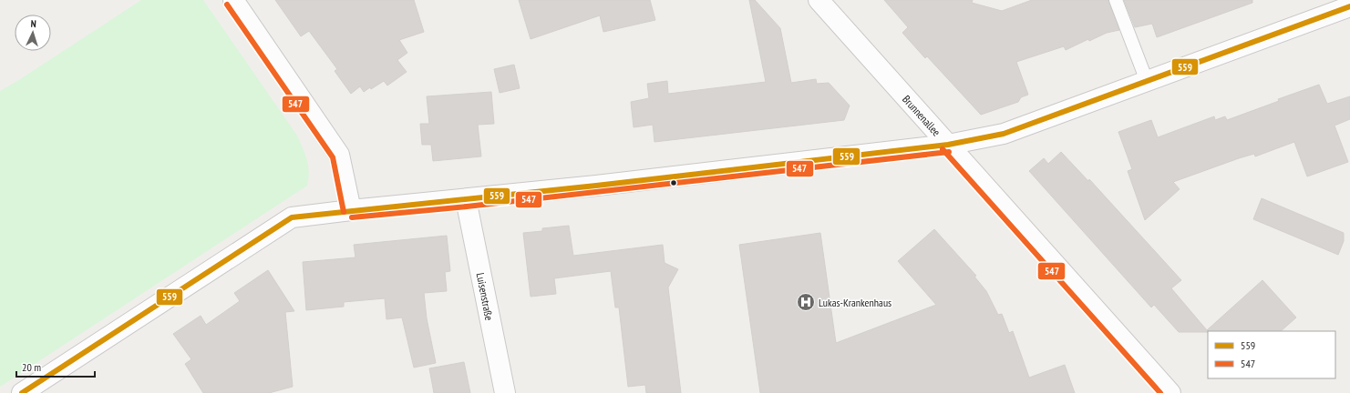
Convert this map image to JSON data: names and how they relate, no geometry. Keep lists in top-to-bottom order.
{
  "streets": {
    "street": ["Brunnenallee", "Luisenstraße"]
  },
  "places": {
    "hospital": ["Lukas-Krankenhaus"]
  },
  "lines": ["transit line 547", "transit line 559"],
  "legend": ["559", "547"],
  "scale_bar": "20 m",
  "north": "top"
}
